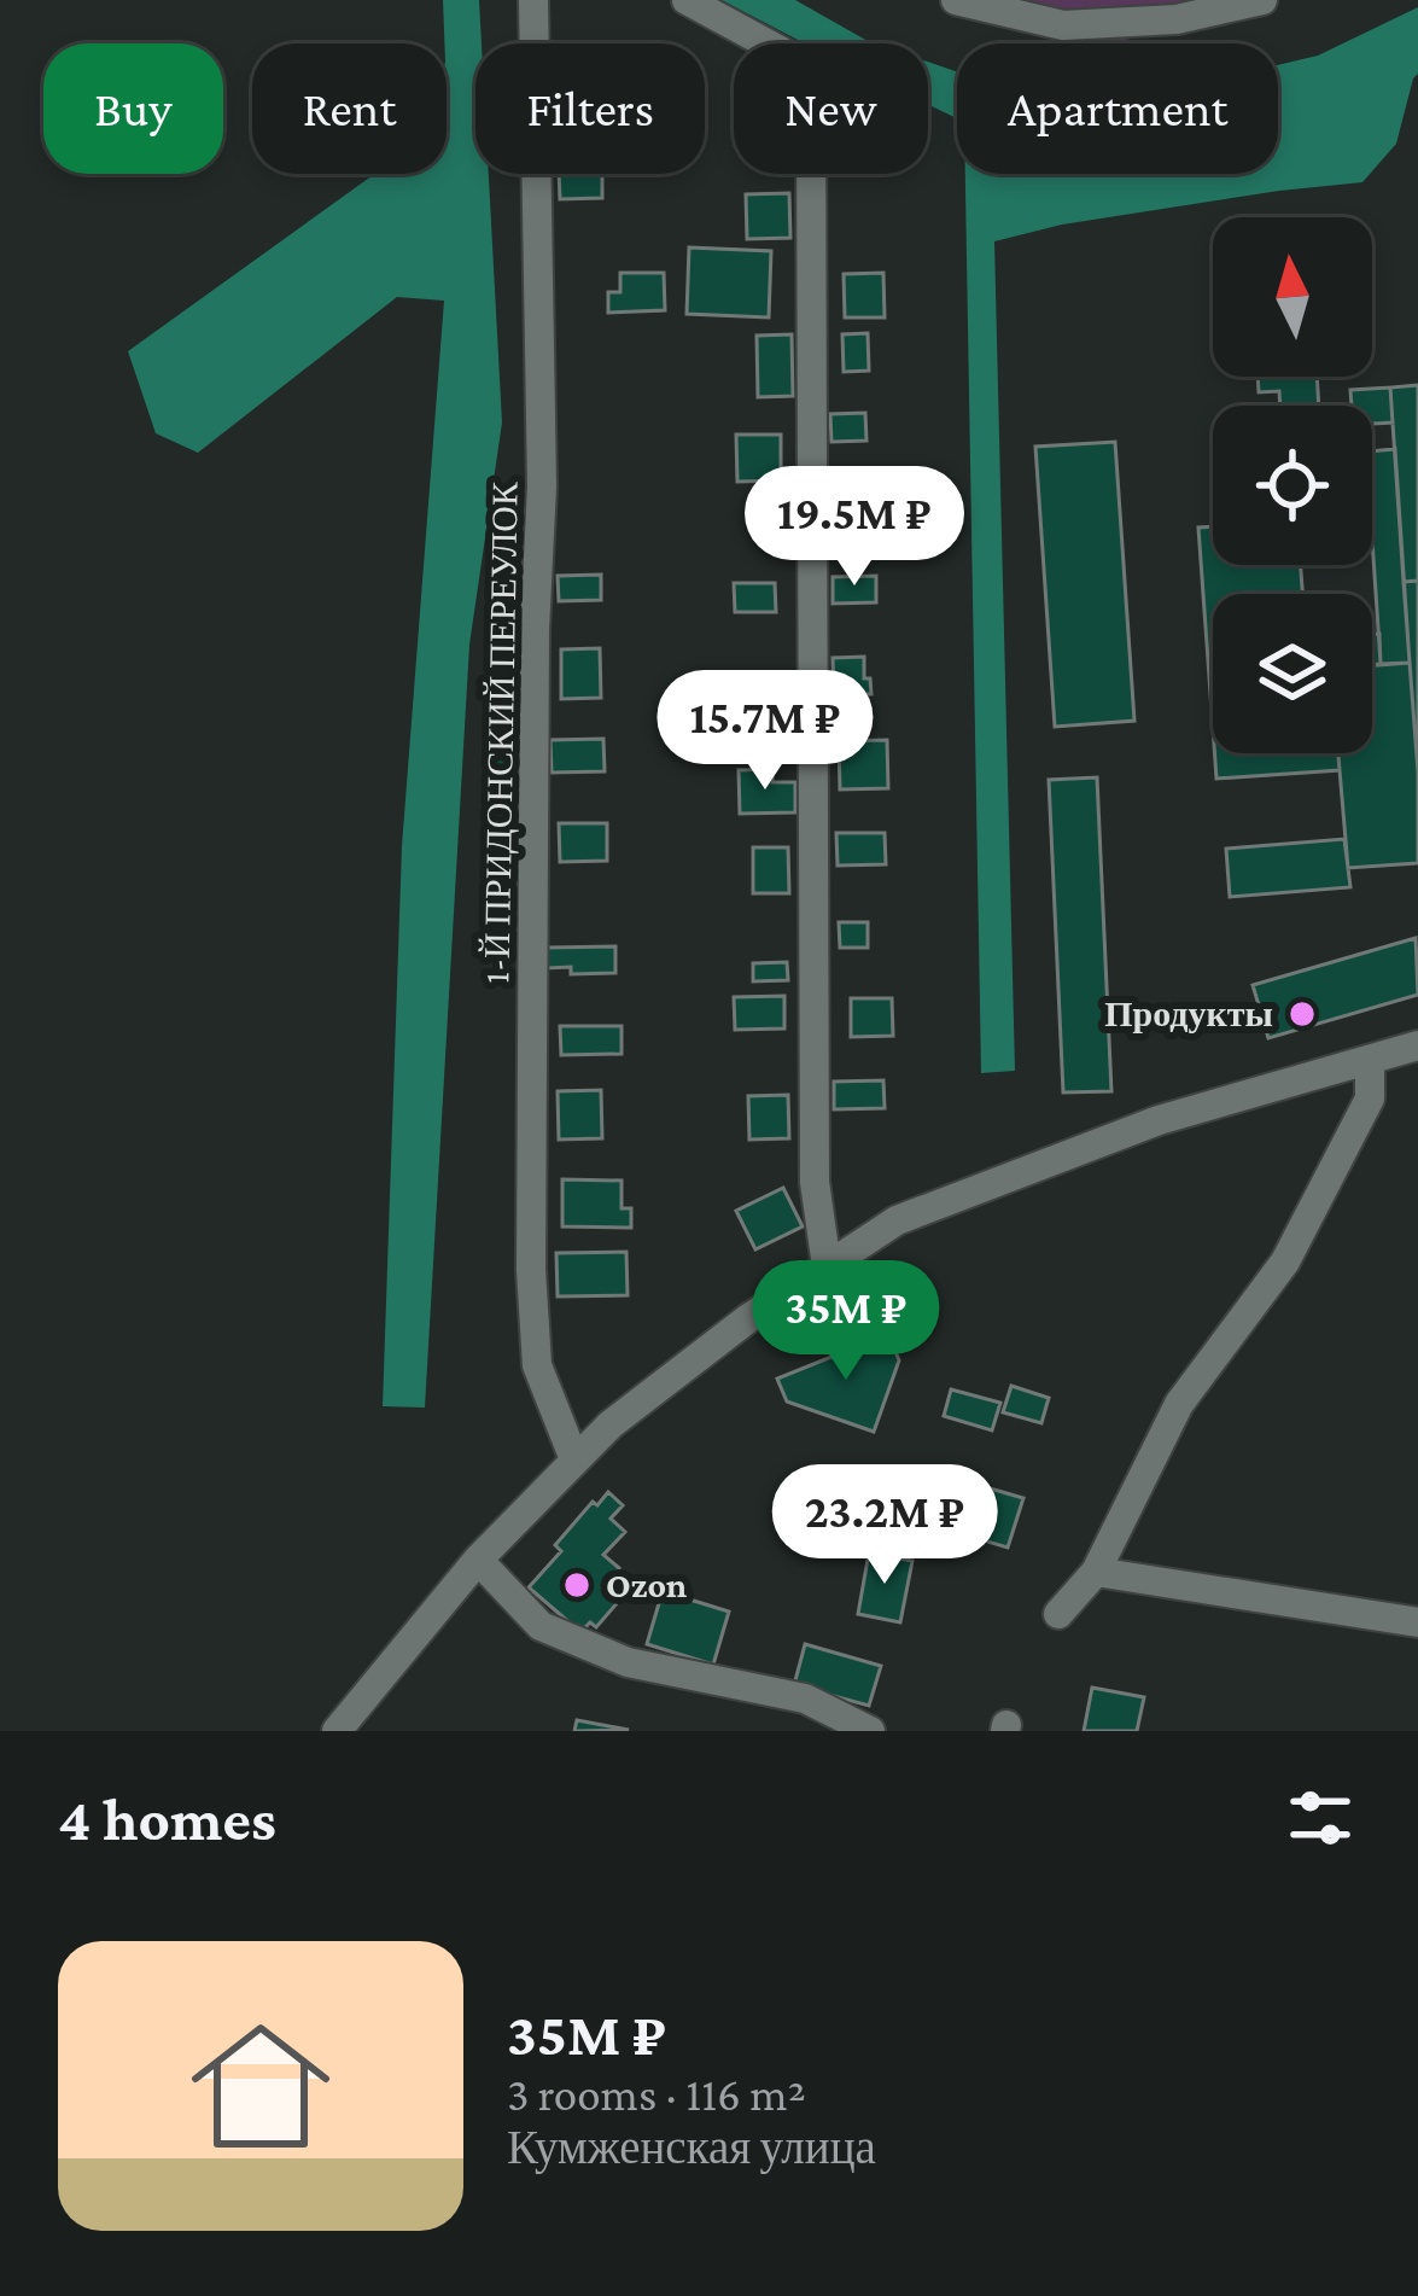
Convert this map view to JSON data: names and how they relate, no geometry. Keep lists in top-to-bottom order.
{
  "streets": {
    "street": ["1-Й ПРИДОНСКИЙ ПЕРЕУЛОК"]
  },
  "places": ["Продукты", "Ozon"],
  "north": "top",
  "page": {
    "chip": [
      "Buy",
      "Rent",
      "Filters",
      "New",
      "Apartment"
    ],
    "price": [
      "19.5M ₽",
      "15.7M ₽",
      "35M ₽",
      "23.2M ₽"
    ],
    "heading": "4 homes",
    "list": [
      {
        "name": "35M ₽",
        "note": "3 rooms · 116 m² · Кумженская улица"
      }
    ]
  }
}
